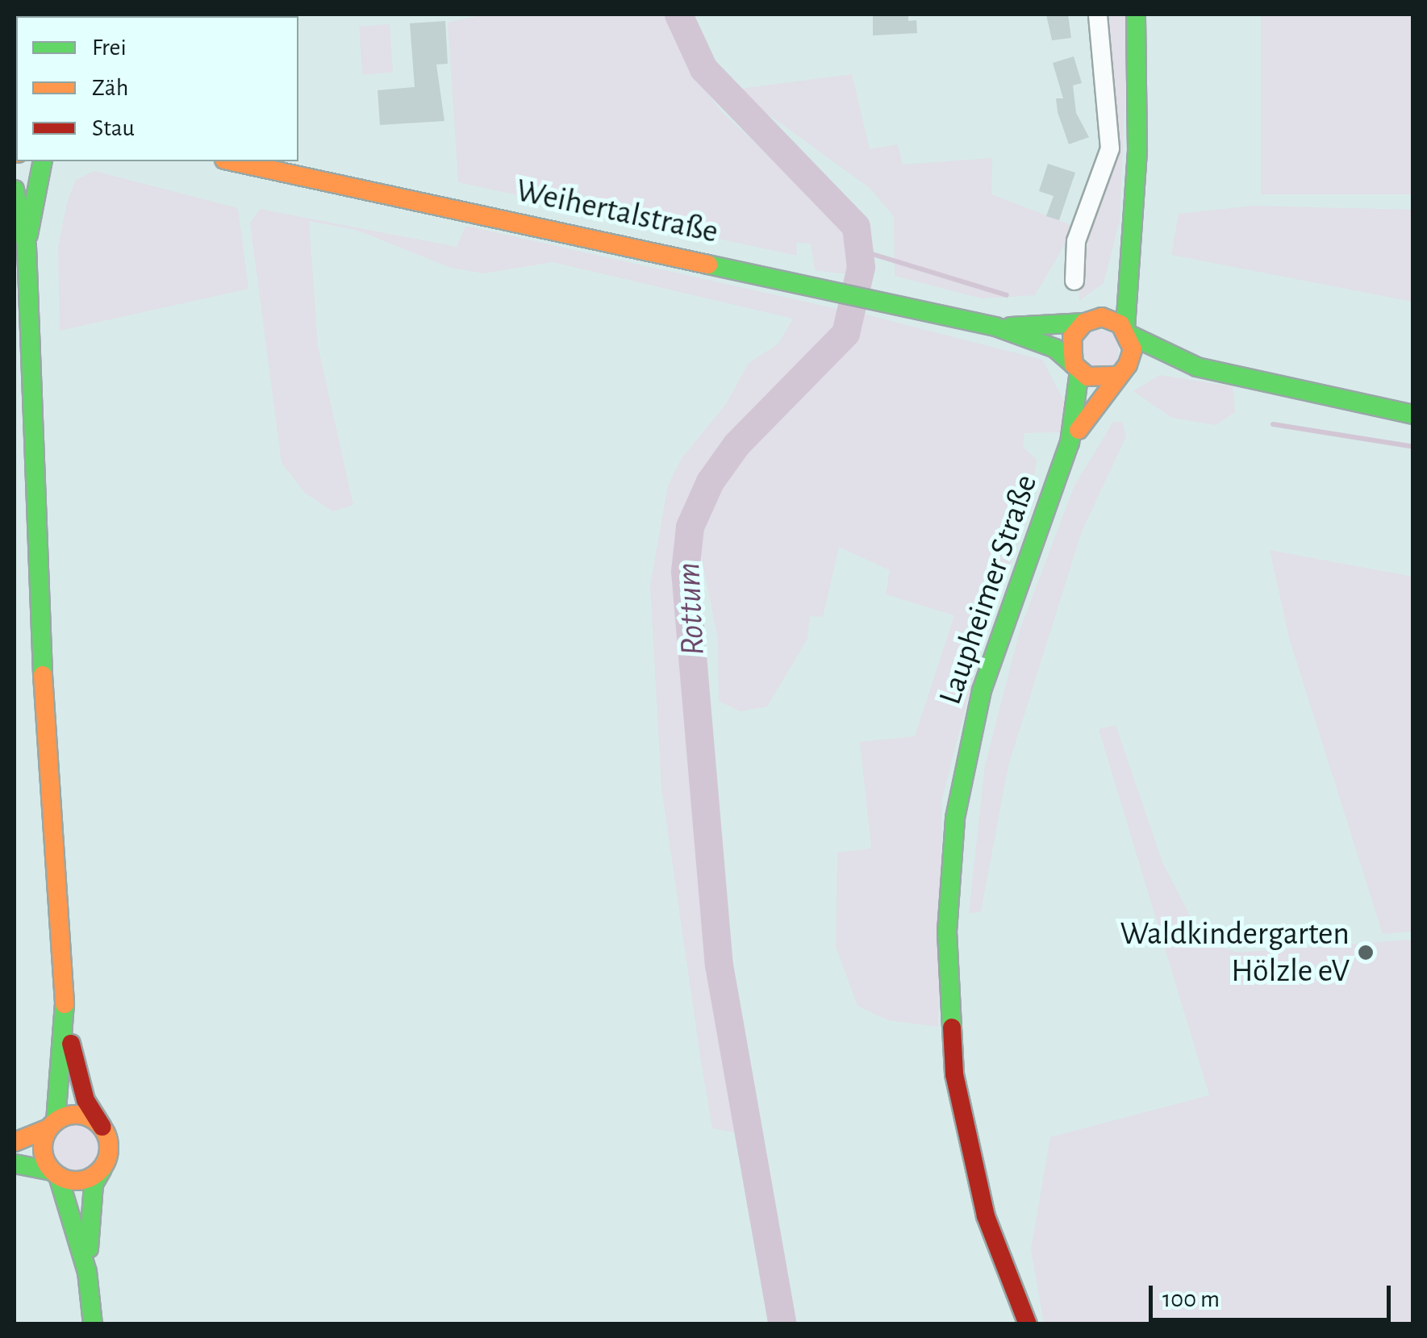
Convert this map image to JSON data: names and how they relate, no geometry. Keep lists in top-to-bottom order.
{
  "streets": {
    "main road": ["Weihertalstraße", "Laupheimer Straße"]
  },
  "crossings": [
    ["Weihertalstraße", "Laupheimer Straße"]
  ],
  "water": ["Rottum"],
  "places": ["Waldkindergarten Hölzle eV"],
  "legend": ["Frei", "Zäh", "Stau"],
  "scale_bar": "100 m"
}
